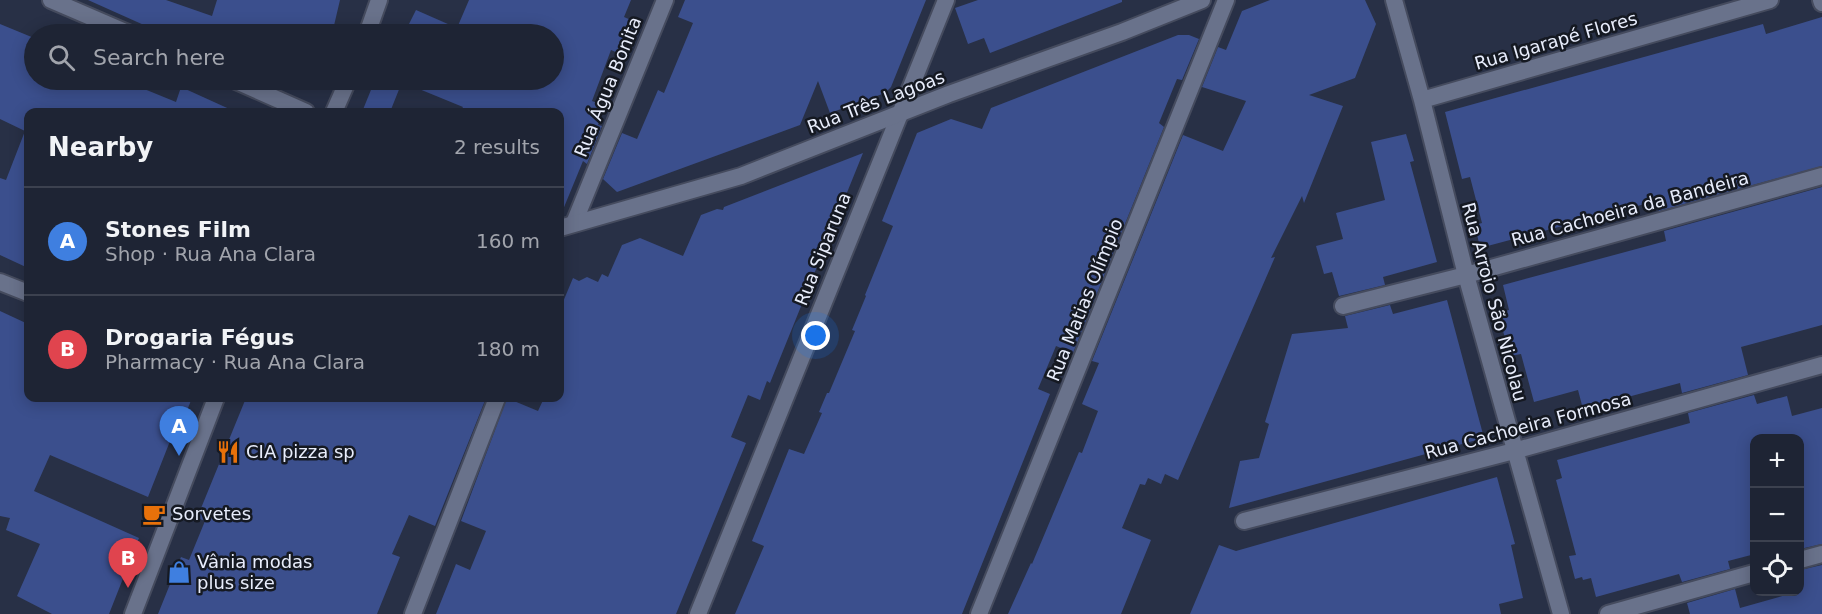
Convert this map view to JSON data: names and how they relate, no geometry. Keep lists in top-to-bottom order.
{
  "streets": {
    "street": [
      "Rua Igarapé Flores",
      "Rua Água Bonita",
      "Rua Três Lagoas",
      "Rua Cachoeira da Bandeira",
      "Rua Siparuna",
      "Rua Matias Olímpio",
      "Rua Arroio São Nicolau",
      "Rua Cachoeira Formosa"
    ]
  },
  "crossings": [
    ["Rua Igarapé Flores", "Rua Arroio São Nicolau"],
    ["Rua Água Bonita", "Rua Três Lagoas"],
    ["Rua Três Lagoas", "Rua Siparuna"],
    ["Rua Cachoeira da Bandeira", "Rua Arroio São Nicolau"],
    ["Rua Arroio São Nicolau", "Rua Cachoeira Formosa"]
  ],
  "places": {
    "restaurant": ["CIA pizza sp"],
    "cafe": ["Sorvetes"],
    "shop": ["Vânia modas plus size"]
  },
  "page": {
    "search": "Search here",
    "heading": ["Nearby", "2 results"],
    "list": [
      {
        "mark": "A",
        "name": "Stones Film",
        "note": "Shop · Rua Ana Clara",
        "value": "160 m"
      },
      {
        "mark": "B",
        "name": "Drogaria Fégus",
        "note": "Pharmacy · Rua Ana Clara",
        "value": "180 m"
      }
    ],
    "pins": ["A", "B"],
    "map_buttons": ["+", "−"]
  }
}
